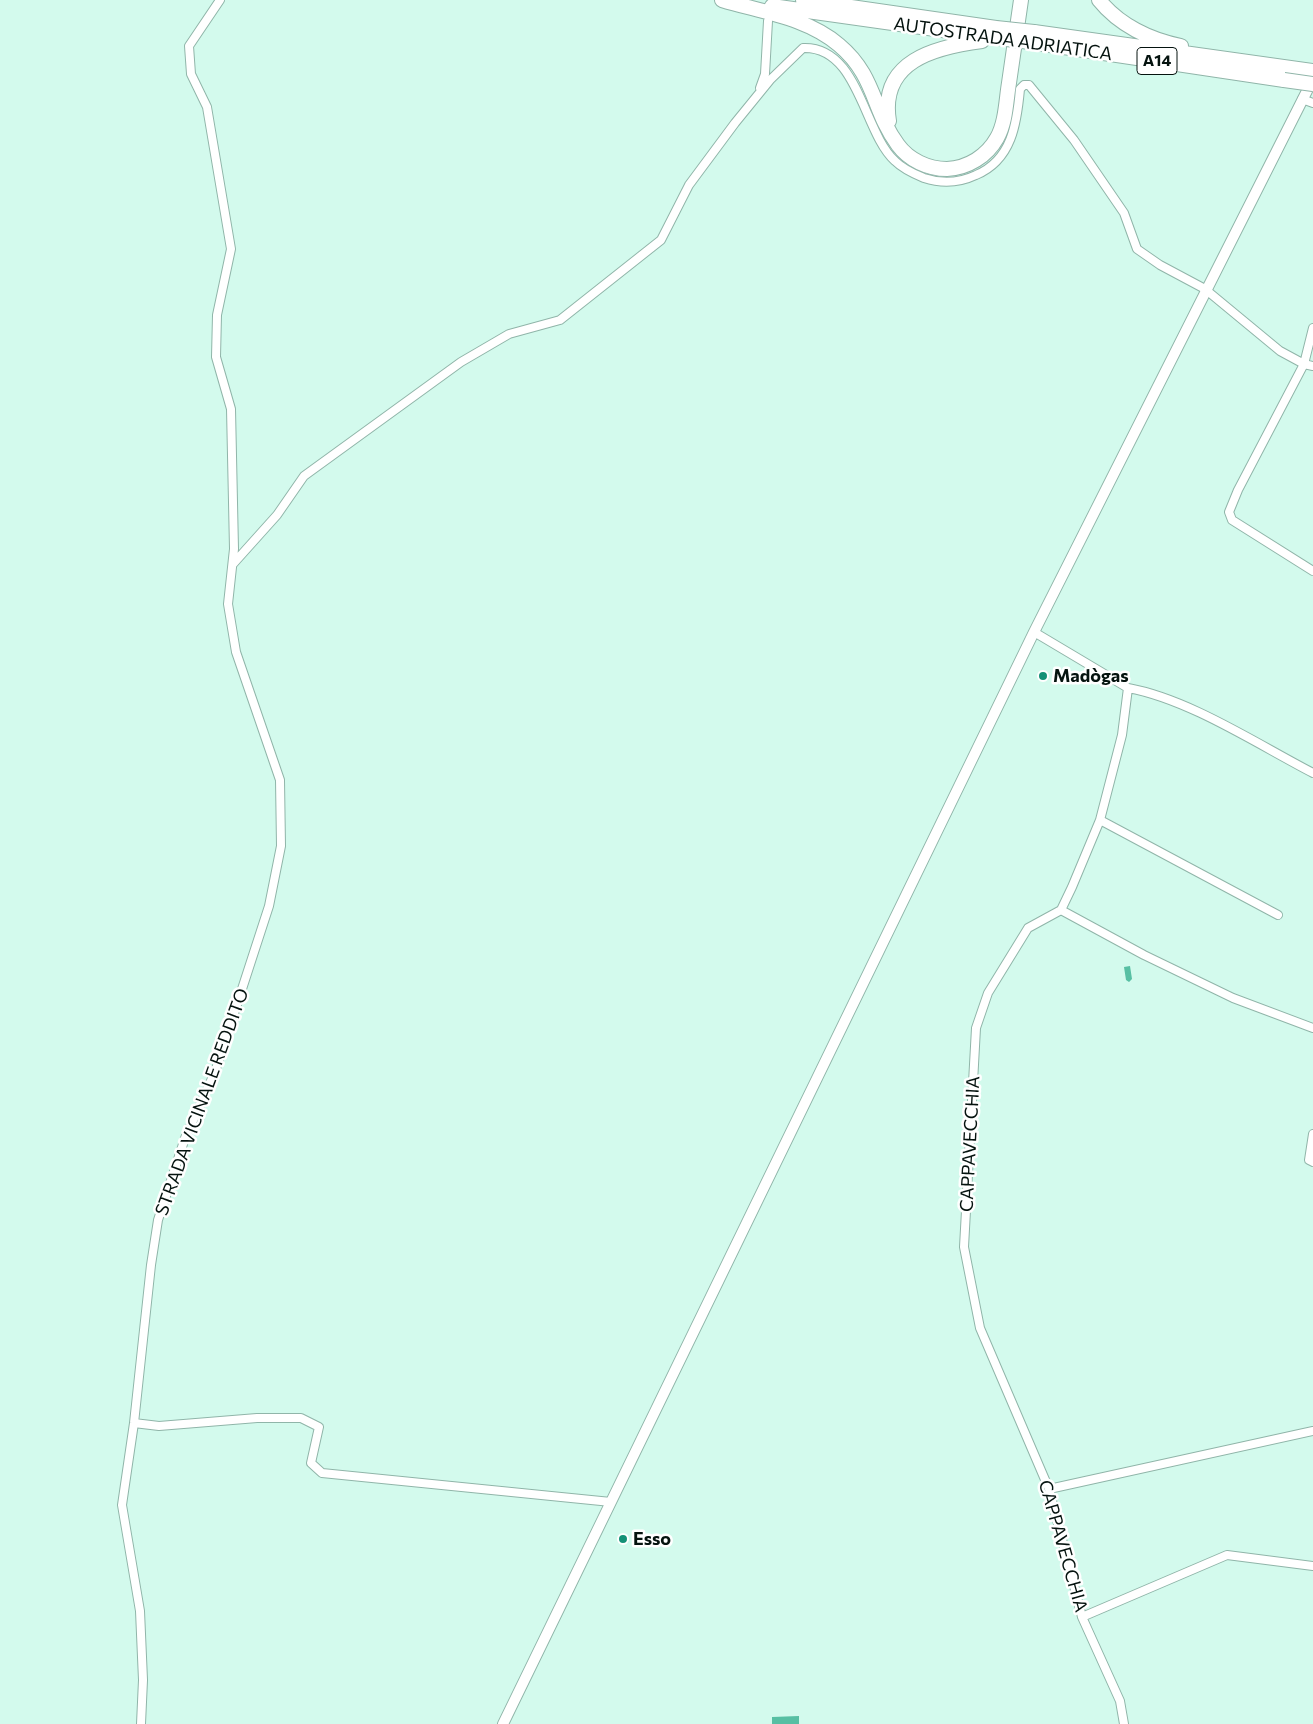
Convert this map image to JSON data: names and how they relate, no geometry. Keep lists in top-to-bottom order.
{
  "streets": {
    "highway": ["AUTOSTRADA ADRIATICA", "A14"],
    "street": ["STRADA VICINALE REDDITO", "CAPPAVECCHIA"]
  },
  "crossings": [
    ["AUTOSTRADA ADRIATICA", "A14"]
  ],
  "places": ["Madògas", "Esso"]
}
